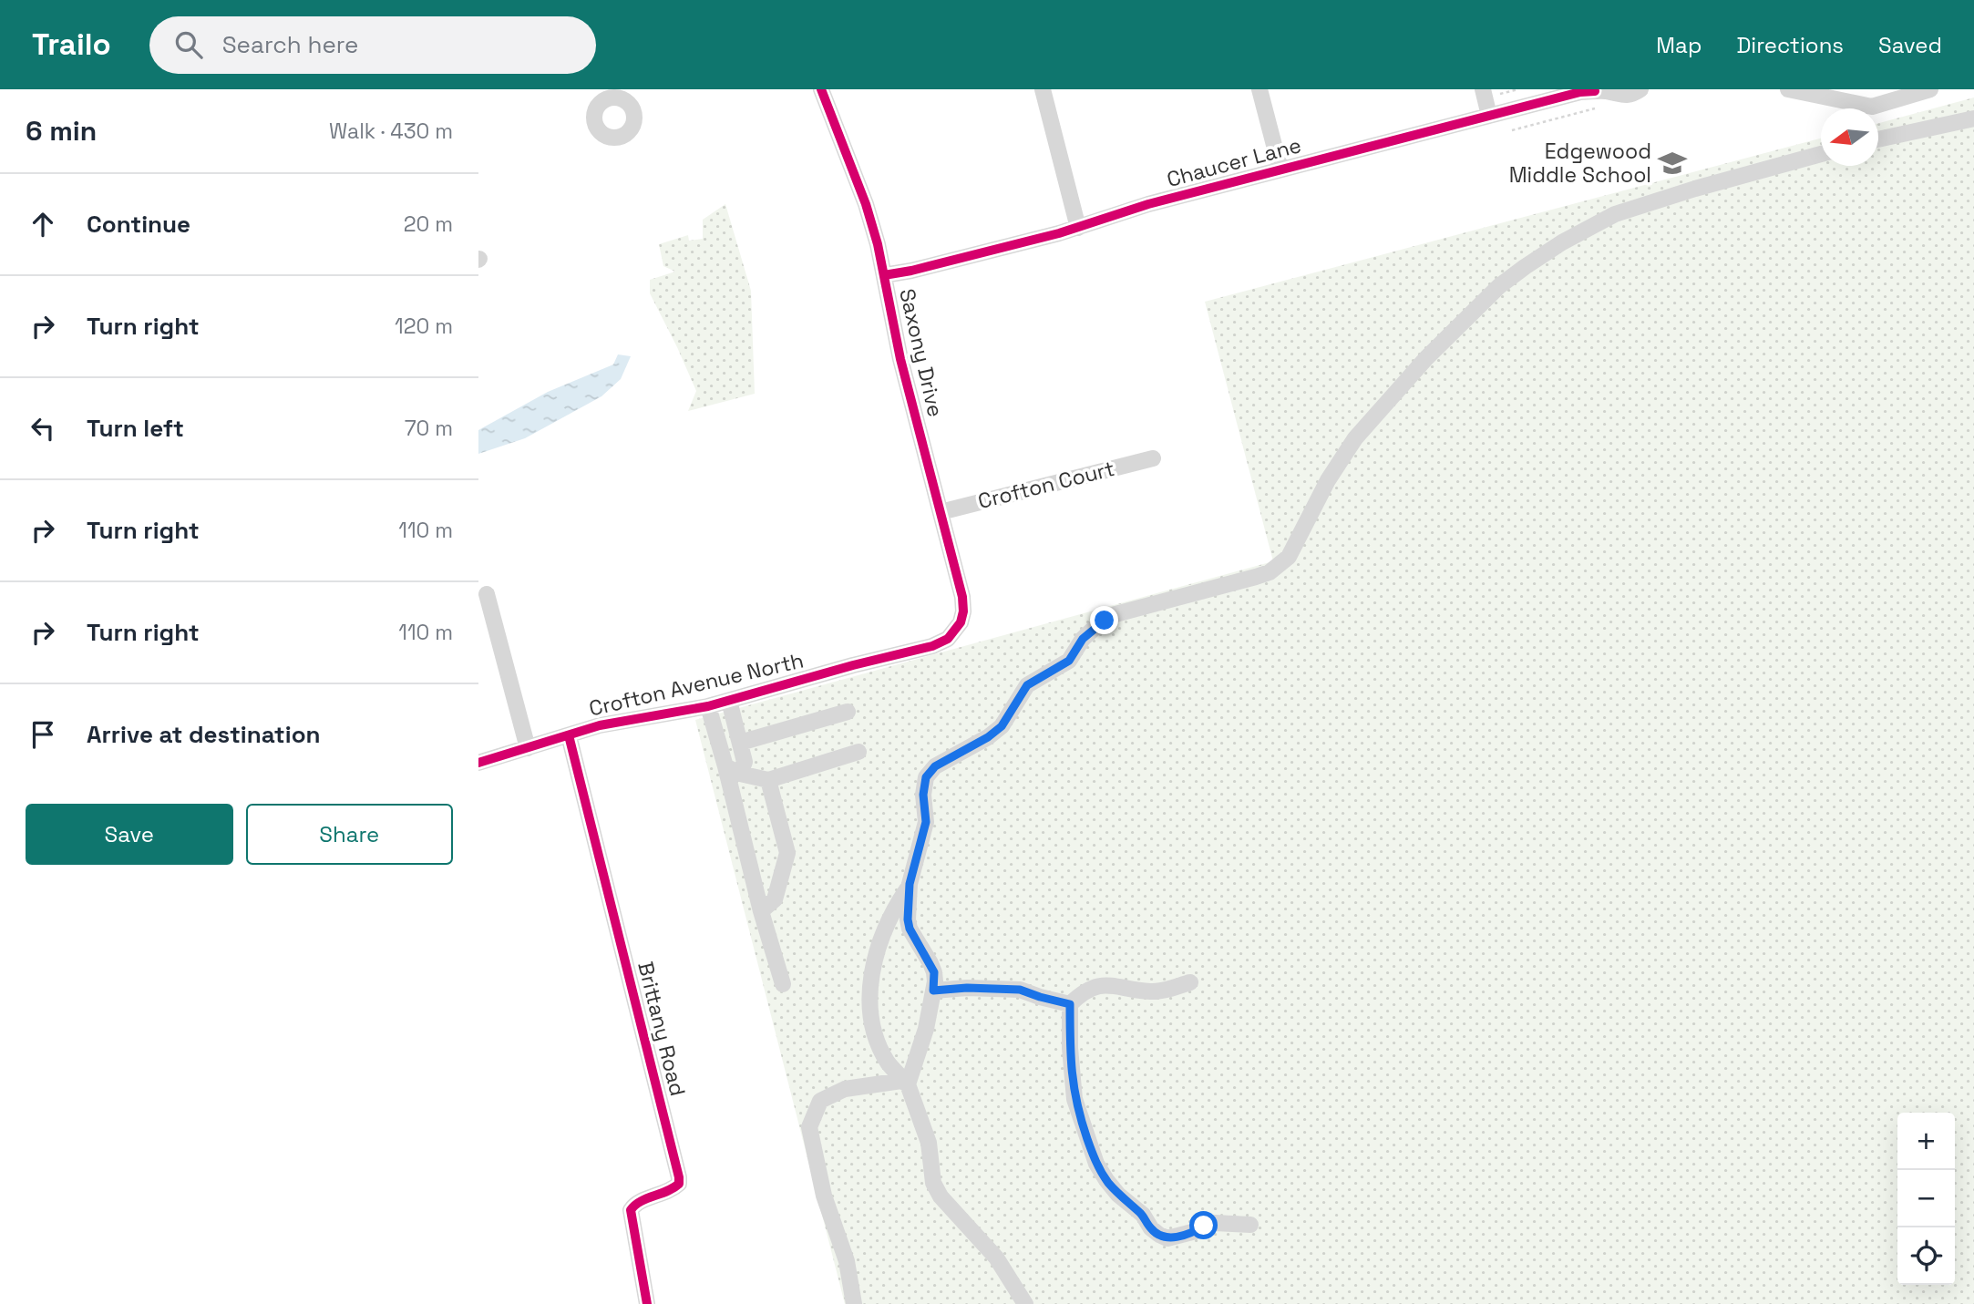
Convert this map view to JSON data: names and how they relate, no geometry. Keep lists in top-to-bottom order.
{
  "streets": {
    "street": [
      "Chaucer Lane",
      "Saxony Drive",
      "Crofton Court",
      "Crofton Avenue North",
      "Brittany Road"
    ]
  },
  "crossings": [
    ["Chaucer Lane", "Saxony Drive"],
    ["Saxony Drive", "Crofton Court"],
    ["Saxony Drive", "Crofton Avenue North"],
    ["Crofton Avenue North", "Brittany Road"]
  ],
  "places": {
    "school or university": ["Edgewood Middle School"]
  },
  "north": "left",
  "page": {
    "header": "Trailo",
    "search": "Search here",
    "nav": ["Map", "Directions", "Saved"],
    "heading": ["6 min", "Walk · 430 m"],
    "list": [
      ["Continue", "20 m"],
      ["Turn right", "120 m"],
      ["Turn left", "70 m"],
      ["Turn right", "110 m"],
      ["Turn right", "110 m"],
      "Arrive at destination"
    ],
    "buttons": ["Save", "Share"],
    "map_buttons": ["+", "−"]
  }
}
